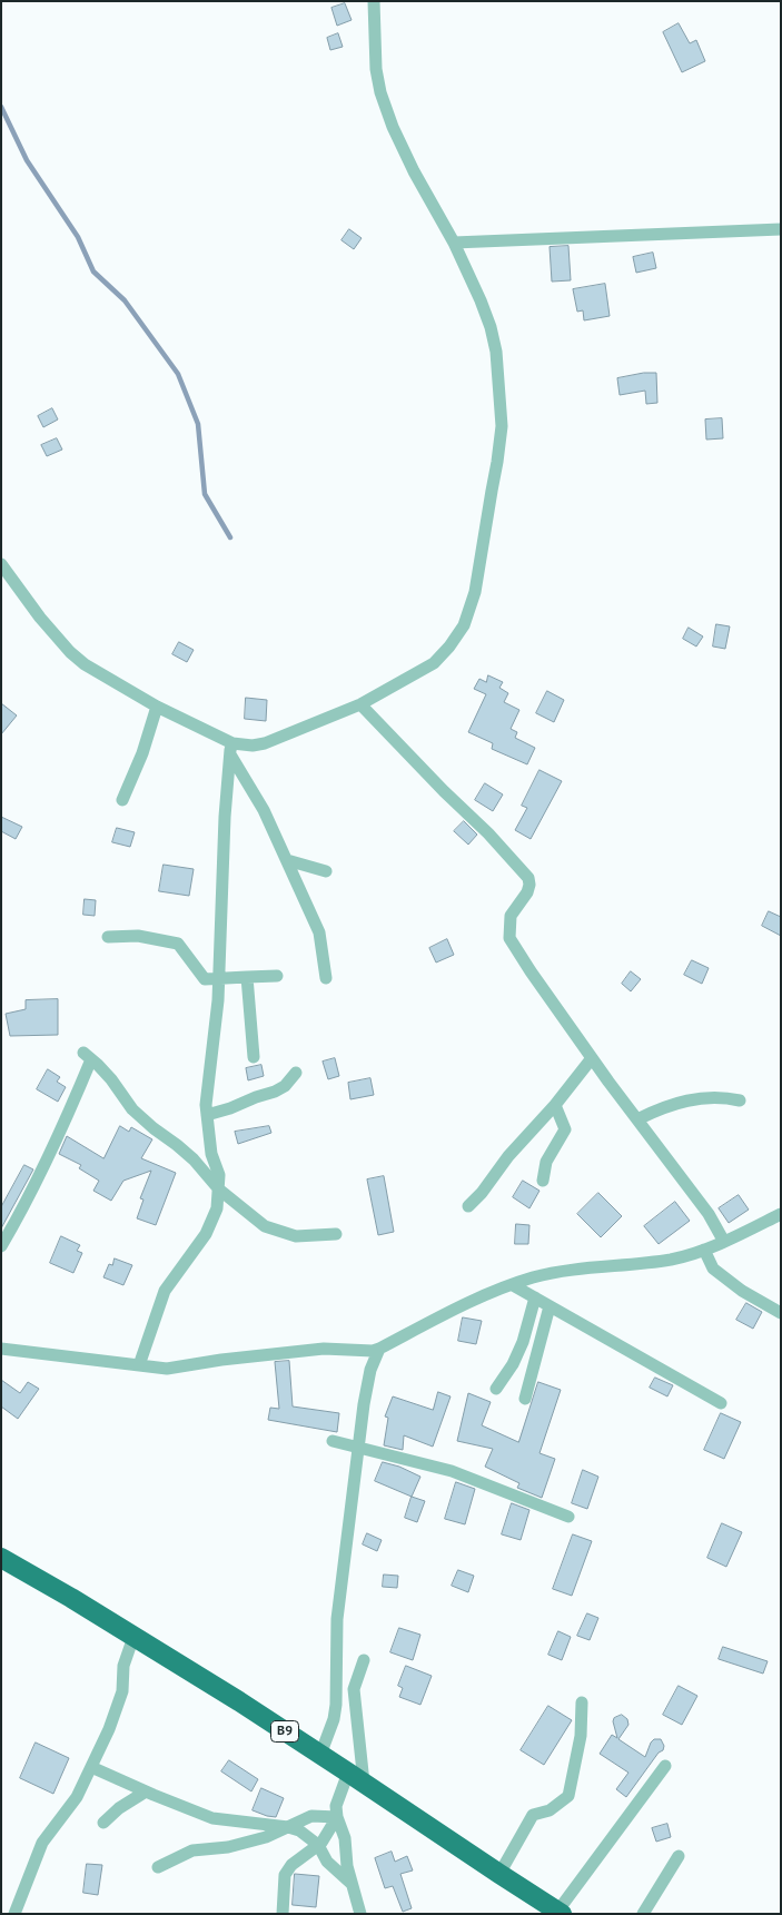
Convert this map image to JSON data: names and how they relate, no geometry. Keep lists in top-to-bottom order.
{
  "streets": {
    "highway": ["B9"]
  }
}
